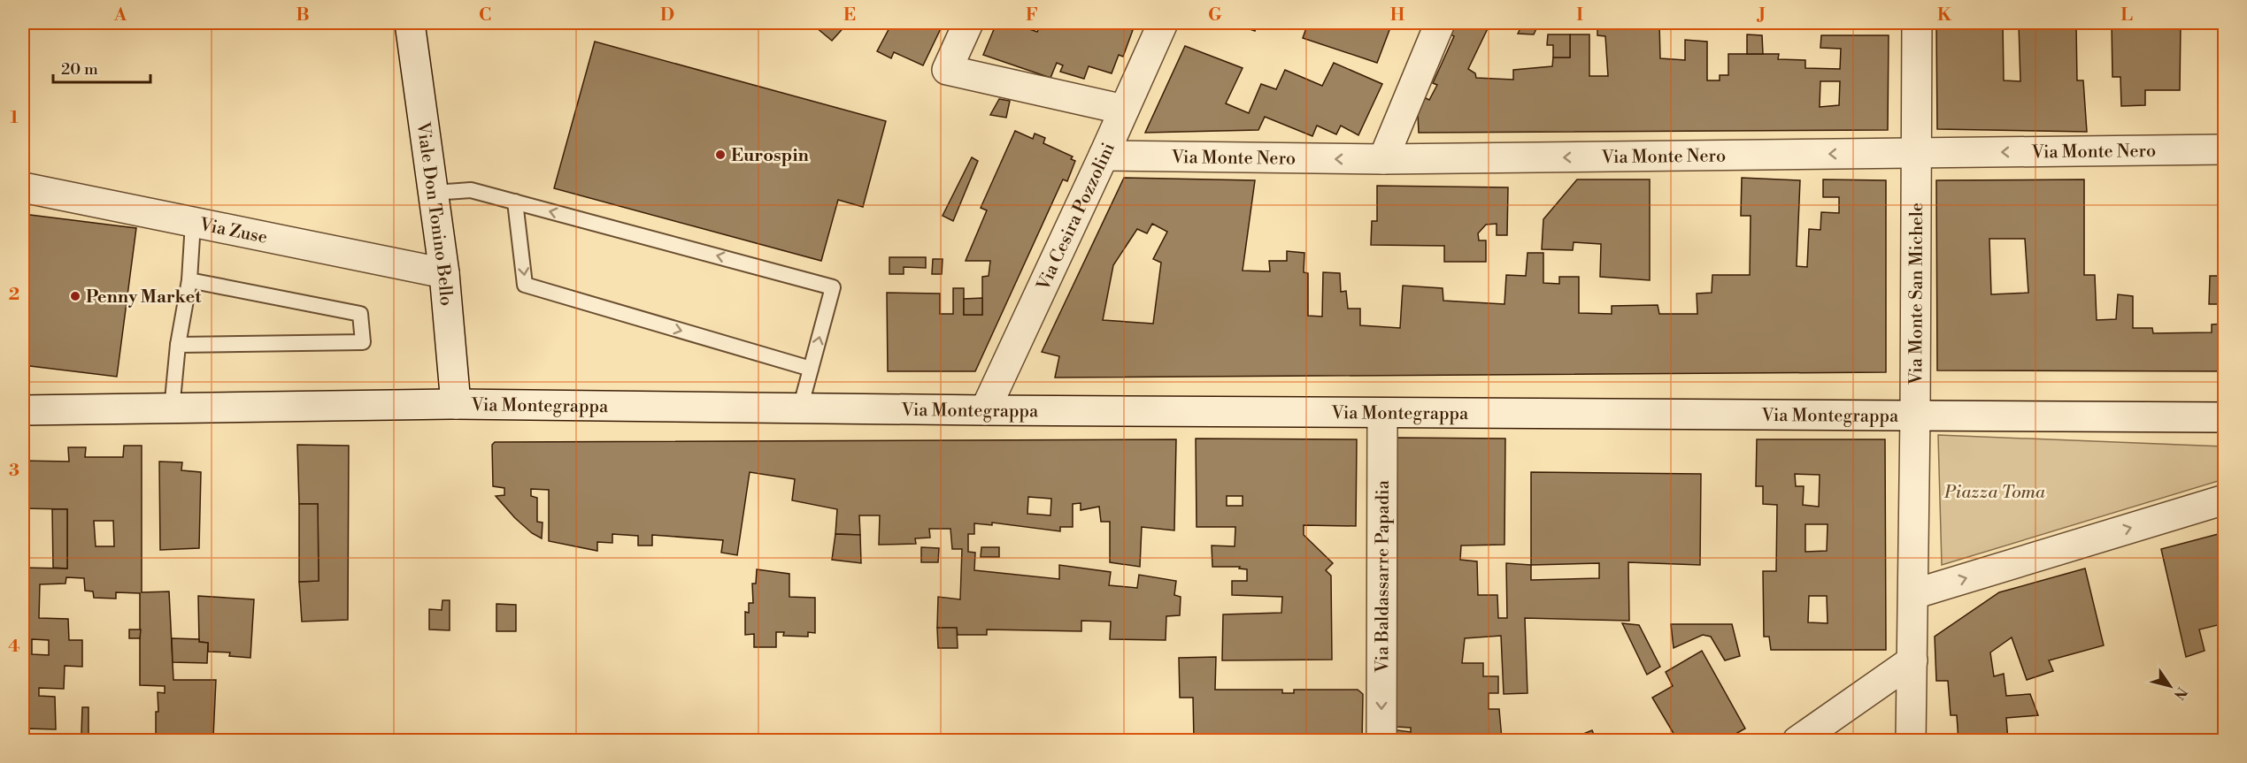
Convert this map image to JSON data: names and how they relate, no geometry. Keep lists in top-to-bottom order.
{
  "streets": {
    "street": [
      "Via Monte Nero",
      "Viale Don Tonino Bello",
      "Via Cesira Pozzolini",
      "Via Zuse",
      "Via Monte San Michele",
      "Via Montegrappa",
      "Via Baldassarre Papadia"
    ]
  },
  "crossings": [
    ["Via Monte Nero", "Via Cesira Pozzolini"],
    ["Via Monte Nero", "Via Monte San Michele"],
    ["Viale Don Tonino Bello", "Via Zuse"],
    ["Viale Don Tonino Bello", "Via Montegrappa"],
    ["Via Cesira Pozzolini", "Via Montegrappa"],
    ["Via Monte San Michele", "Via Montegrappa"],
    ["Via Montegrappa", "Via Baldassarre Papadia"]
  ],
  "one_way": ["Via Monte Nero", "Via Baldassarre Papadia"],
  "parks": ["Piazza Toma"],
  "places": ["Eurospin", "Penny Market"],
  "scale_bar": "20 m",
  "north": "bottom right",
  "grid": {
    "columns": [
      "A",
      "B",
      "C",
      "D",
      "E",
      "F",
      "G",
      "H",
      "I",
      "J",
      "K",
      "L"
    ],
    "rows": [
      "1",
      "2",
      "3",
      "4"
    ]
  }
}
